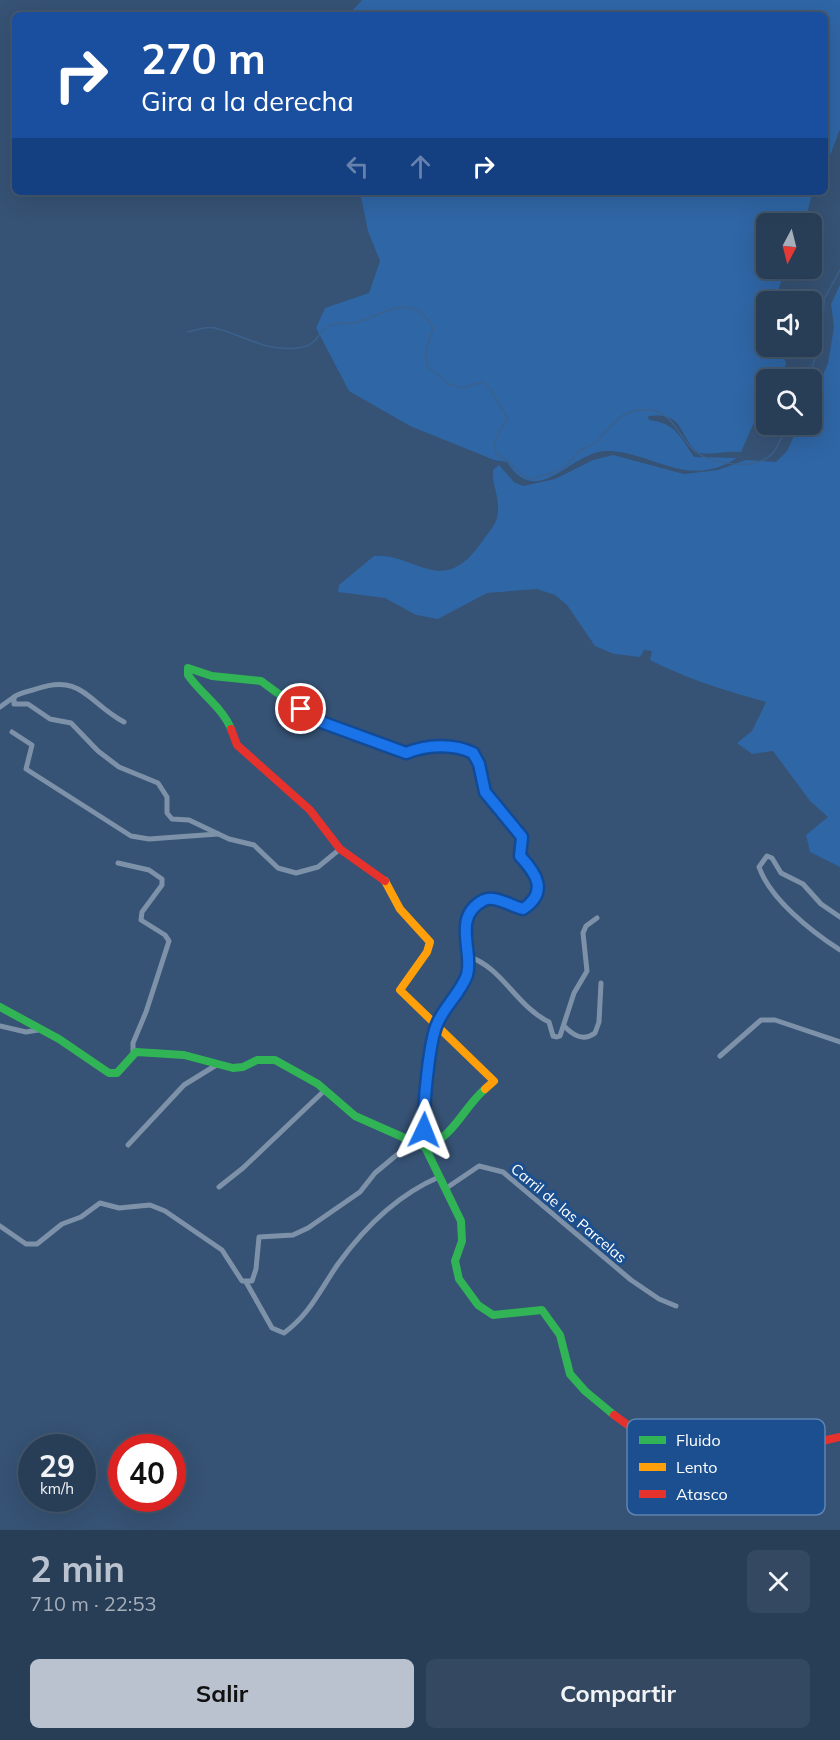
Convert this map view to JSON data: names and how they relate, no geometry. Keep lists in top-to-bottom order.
{
  "streets": {
    "street": ["Carril de las Parcelas"]
  },
  "legend": ["Fluido", "Lento", "Atasco"],
  "north": "bottom",
  "page": {
    "turn": ["270 m", "Gira a la derecha"],
    "speed": "29 km/h",
    "limit": "40",
    "heading": ["2 min", "710 m · 22:53"],
    "buttons": ["Salir", "Compartir"]
  }
}
